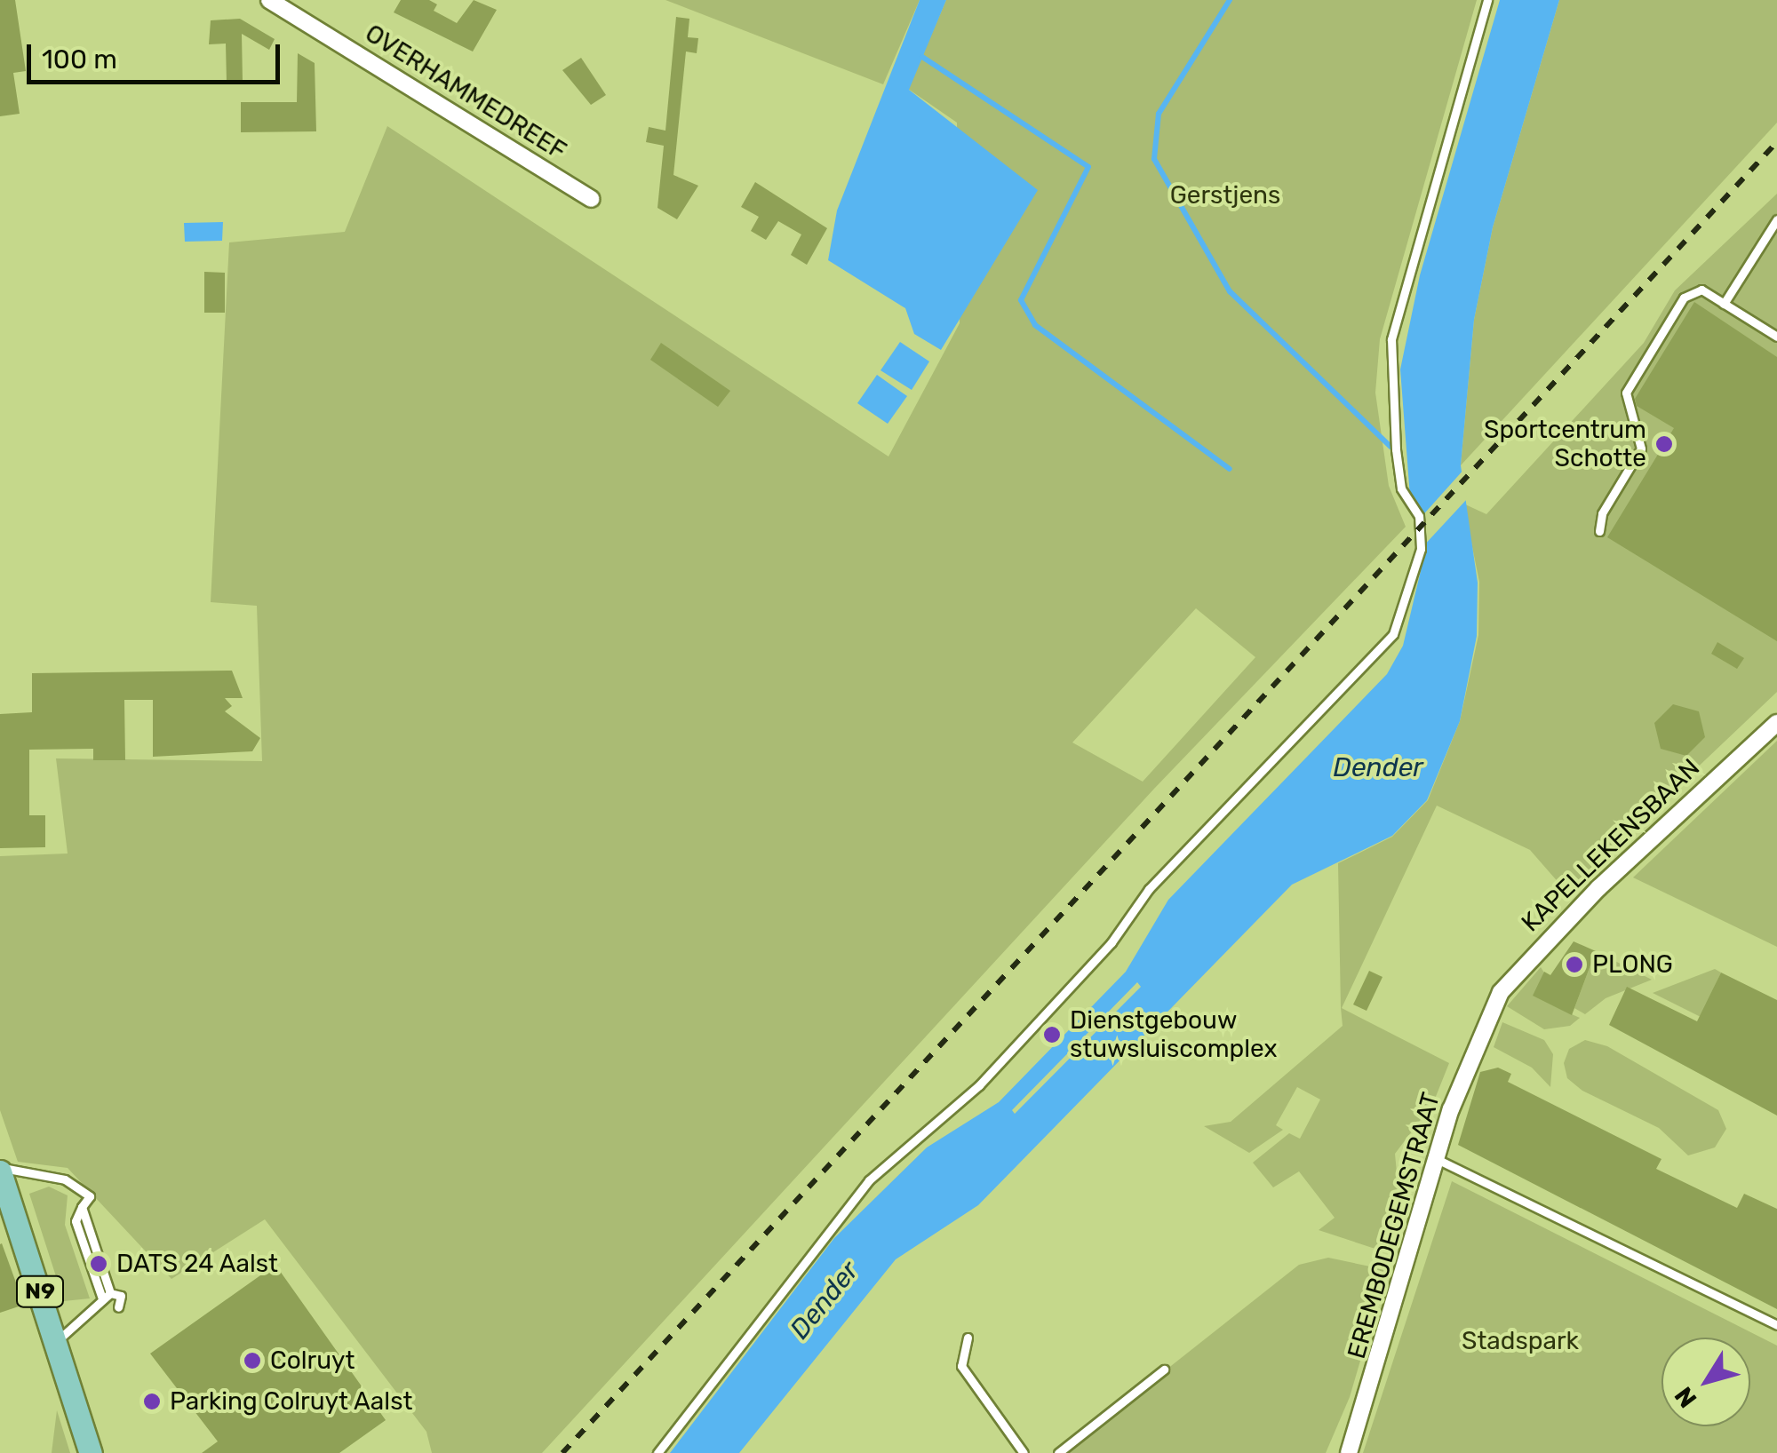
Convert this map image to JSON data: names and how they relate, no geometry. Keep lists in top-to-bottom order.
{
  "streets": {
    "main road": ["N9"],
    "street": ["OVERHAMMEDREEF", "KAPELLEKENSBAAN", "EREMBODEGEMSTRAAT"]
  },
  "crossings": [
    ["KAPELLEKENSBAAN", "EREMBODEGEMSTRAAT"]
  ],
  "water": ["Dender"],
  "parks": ["Gerstjens", "Stadspark"],
  "places": [
    "Sportcentrum Schotte",
    "PLONG",
    "Dienstgebouw stuwsluiscomplex",
    "DATS 24 Aalst",
    "Colruyt",
    "Parking Colruyt Aalst"
  ],
  "scale_bar": "100 m",
  "north": "bottom left"
}
